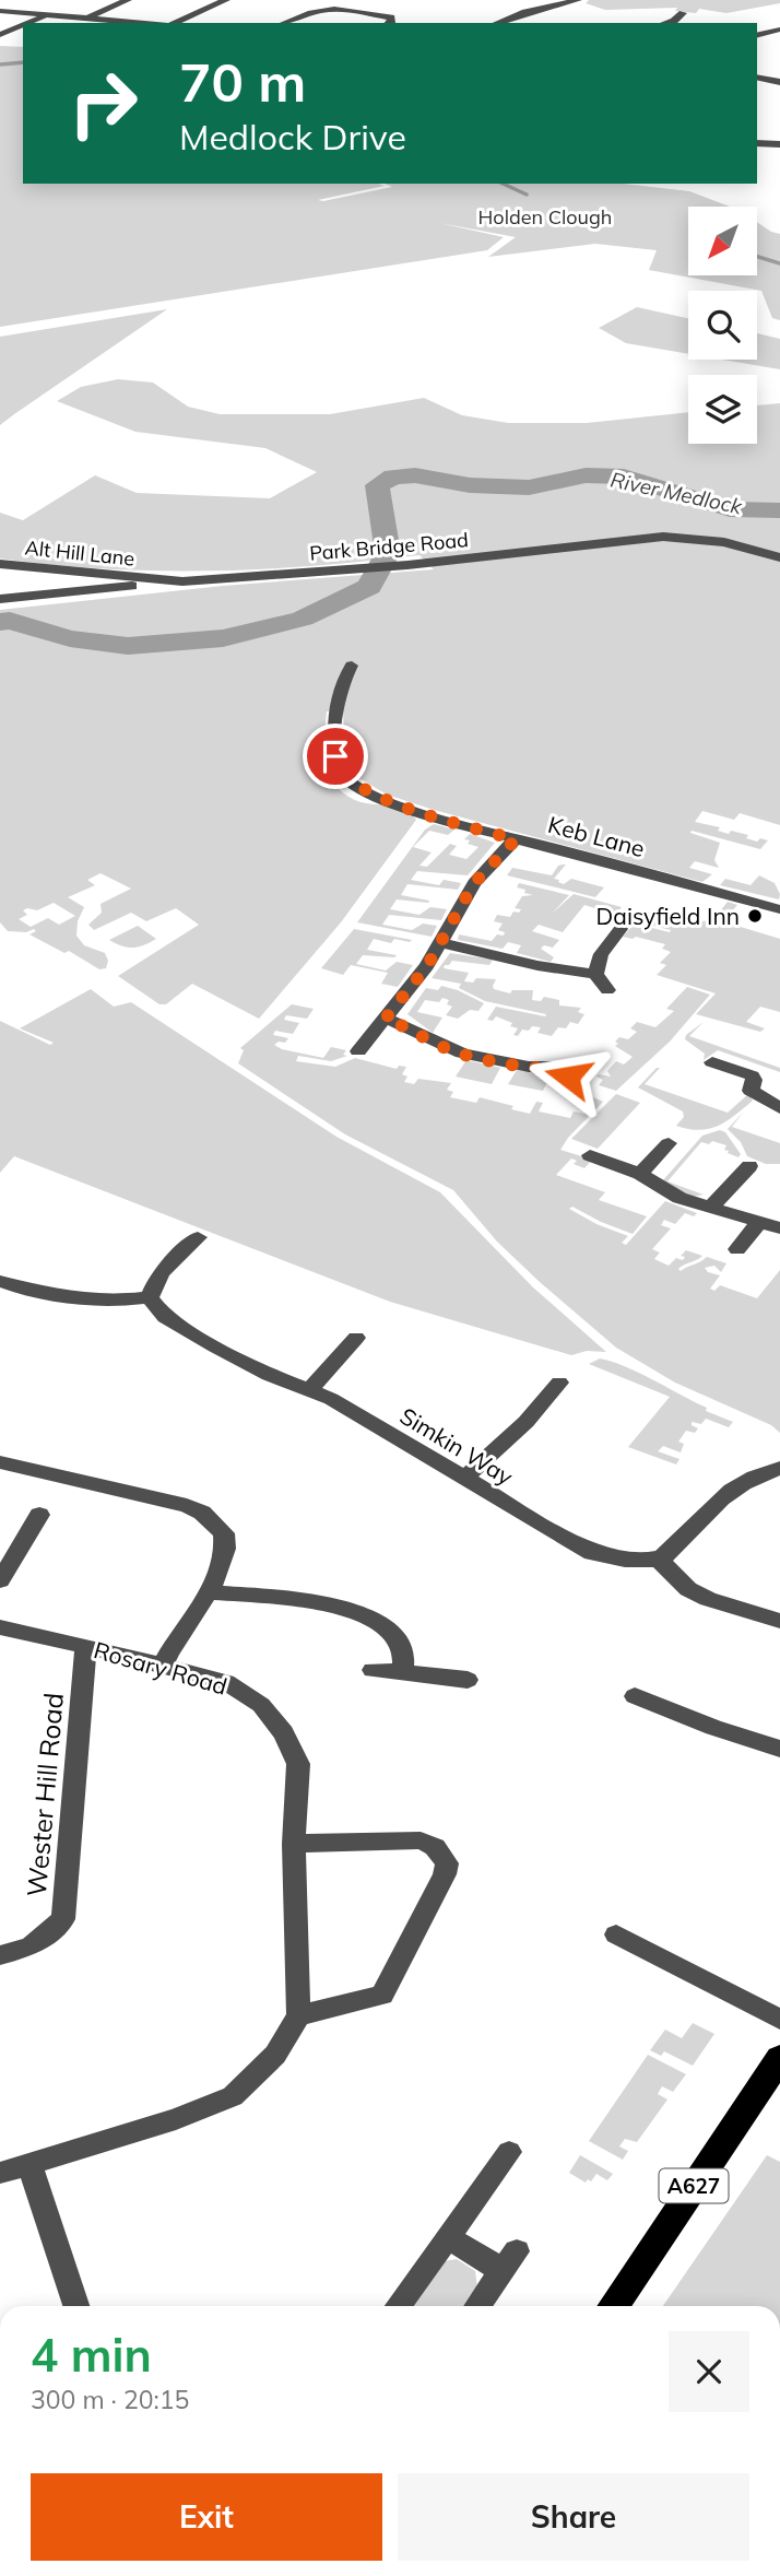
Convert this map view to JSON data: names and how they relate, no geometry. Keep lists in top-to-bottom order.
{
  "streets": {
    "highway": ["A627"],
    "street": [
      "Park Bridge Road",
      "Alt Hill Lane",
      "Keb Lane",
      "Simkin Way",
      "Rosary Road",
      "Wester Hill Road"
    ]
  },
  "crossings": [
    ["Park Bridge Road", "Alt Hill Lane"],
    ["Rosary Road", "Wester Hill Road"]
  ],
  "water": ["River Medlock"],
  "parks": ["Holden Clough"],
  "places": ["Daisyfield Inn"],
  "north": "bottom left",
  "page": {
    "turn": ["70 m", "Medlock Drive"],
    "heading": ["4 min", "300 m · 20:15"],
    "buttons": ["Exit", "Share"]
  }
}
